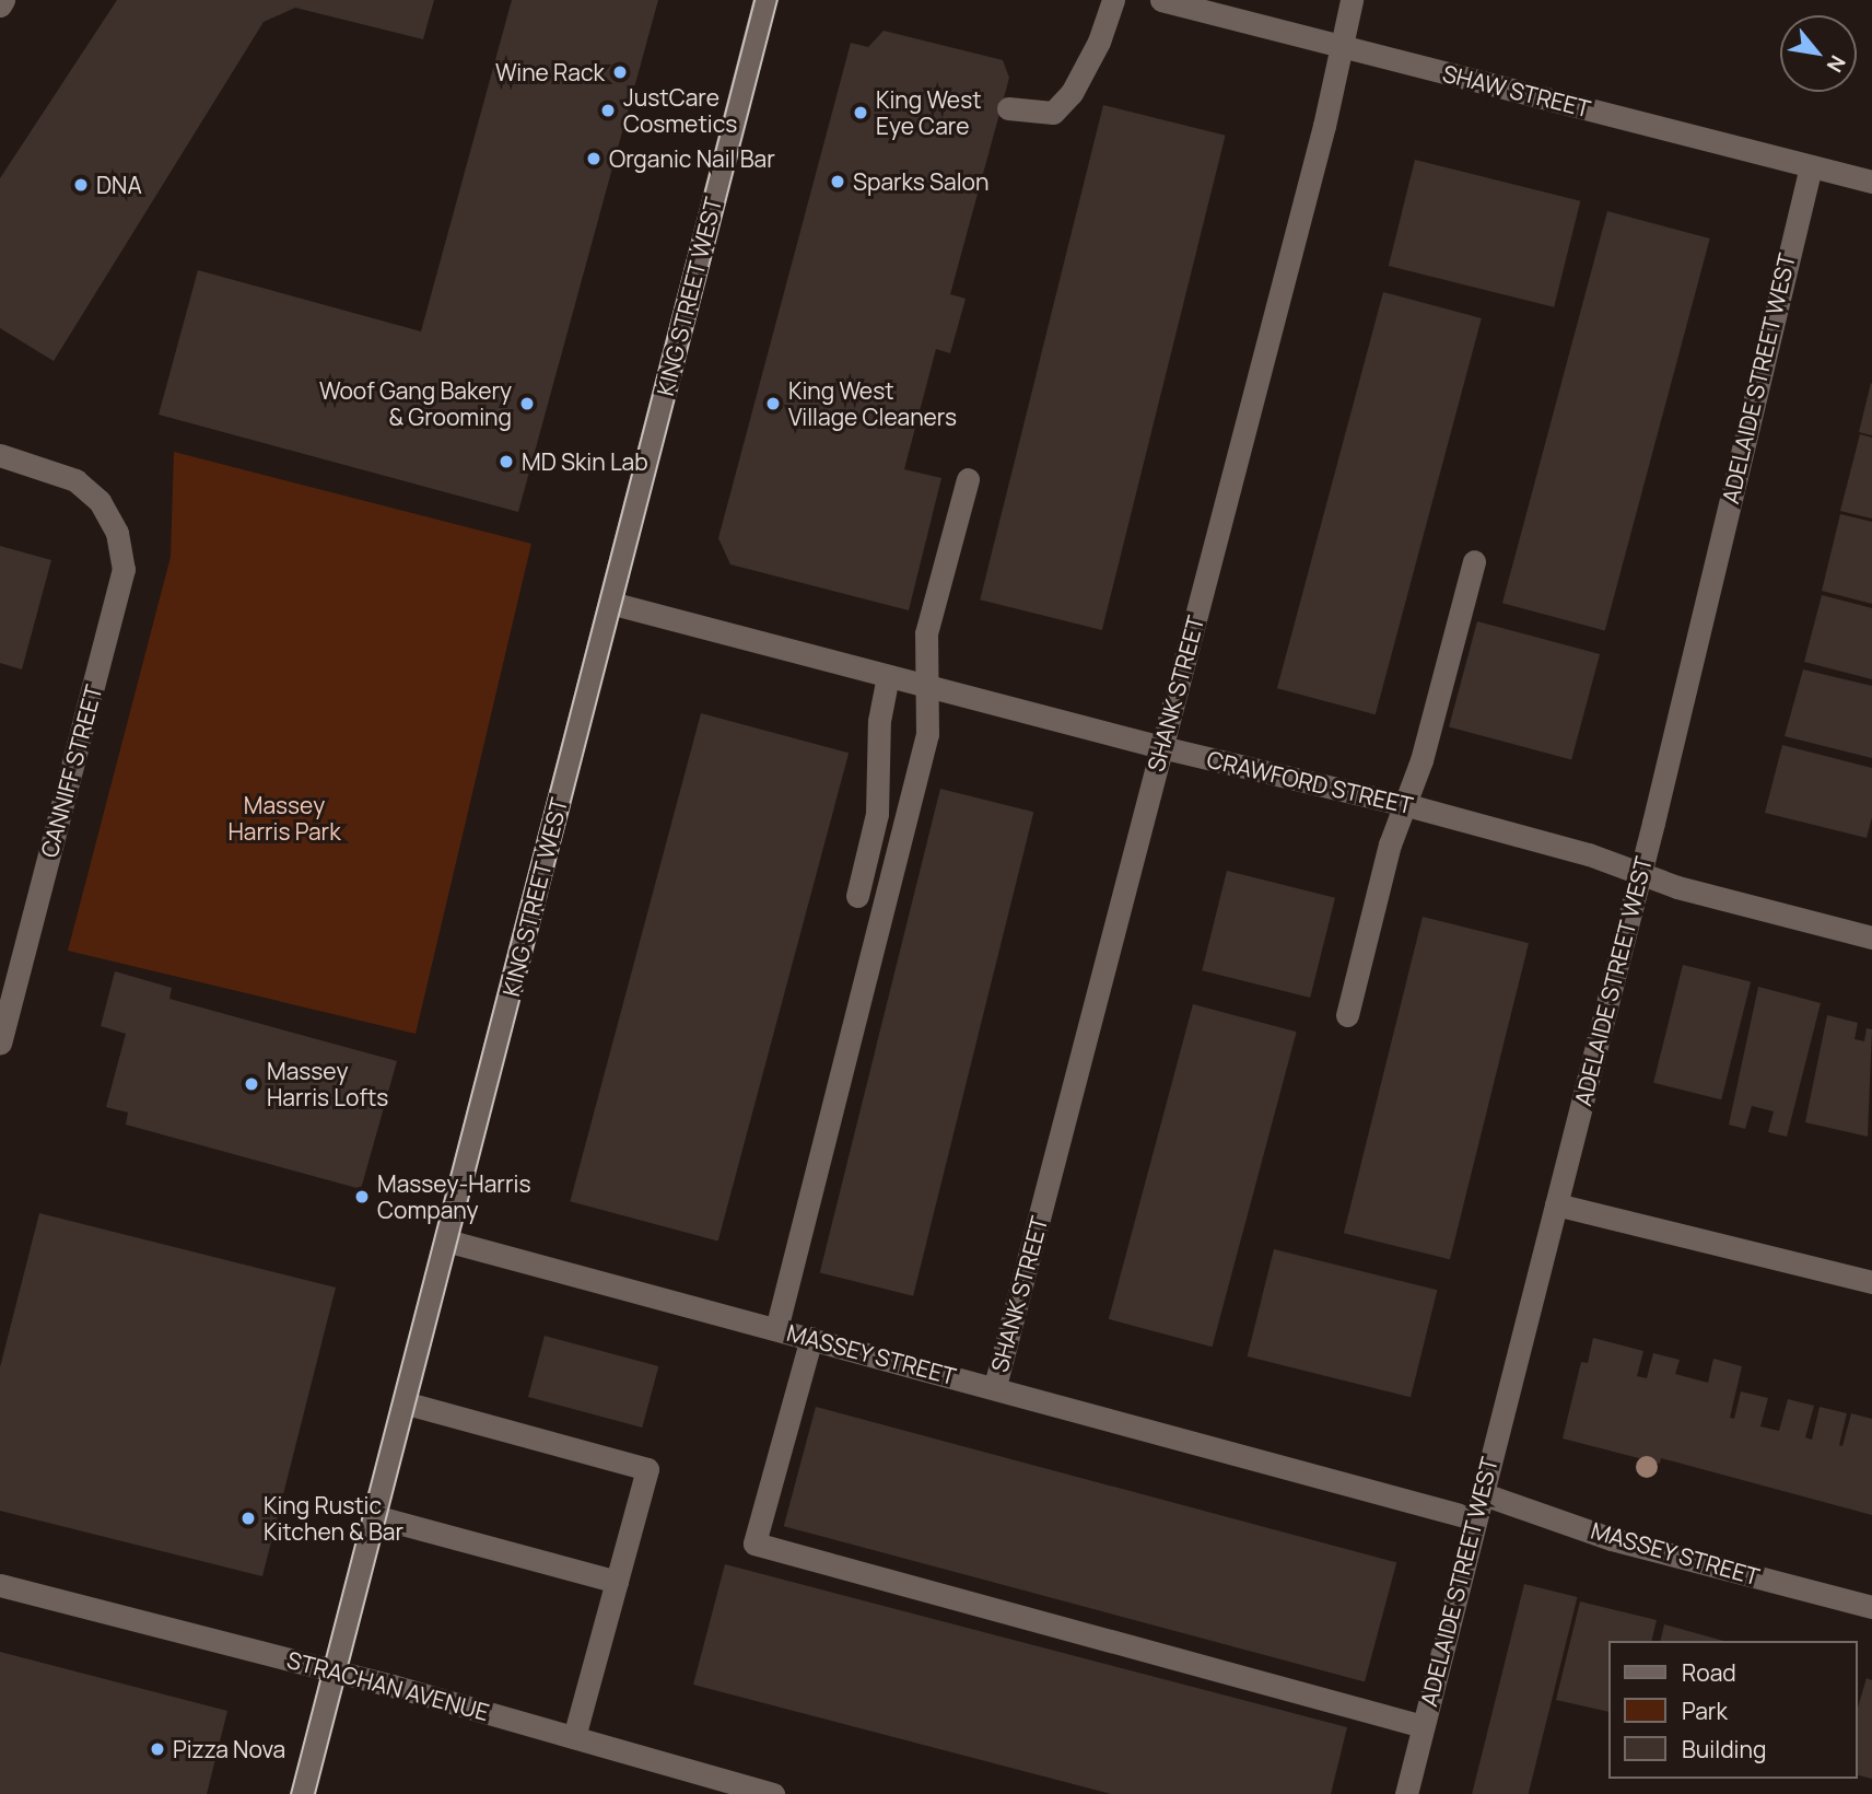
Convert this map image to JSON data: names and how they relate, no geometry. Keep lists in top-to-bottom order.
{
  "streets": {
    "street": [
      "SHAW STREET",
      "KING STREET WEST",
      "ADELAIDE STREET WEST",
      "SHANK STREET",
      "CANNIFF STREET",
      "CRAWFORD STREET",
      "MASSEY STREET",
      "STRACHAN AVENUE"
    ]
  },
  "crossings": [
    ["SHAW STREET", "ADELAIDE STREET WEST"],
    ["SHAW STREET", "SHANK STREET"],
    ["KING STREET WEST", "CRAWFORD STREET"],
    ["KING STREET WEST", "MASSEY STREET"],
    ["KING STREET WEST", "STRACHAN AVENUE"],
    ["ADELAIDE STREET WEST", "CRAWFORD STREET"],
    ["ADELAIDE STREET WEST", "MASSEY STREET"],
    ["SHANK STREET", "CRAWFORD STREET"],
    ["SHANK STREET", "MASSEY STREET"]
  ],
  "parks": ["Massey Harris Park"],
  "places": [
    "Wine Rack",
    "JustCare Cosmetics",
    "King West Eye Care",
    "Organic Nail Bar",
    "Sparks Salon",
    "DNA",
    "Woof Gang Bakery & Grooming",
    "King West Village Cleaners",
    "MD Skin Lab",
    "Massey Harris Lofts",
    "Massey-Harris Company",
    "King Rustic Kitchen & Bar",
    "Pizza Nova"
  ],
  "legend": ["Road", "Park", "Building"],
  "north": "bottom right"
}
